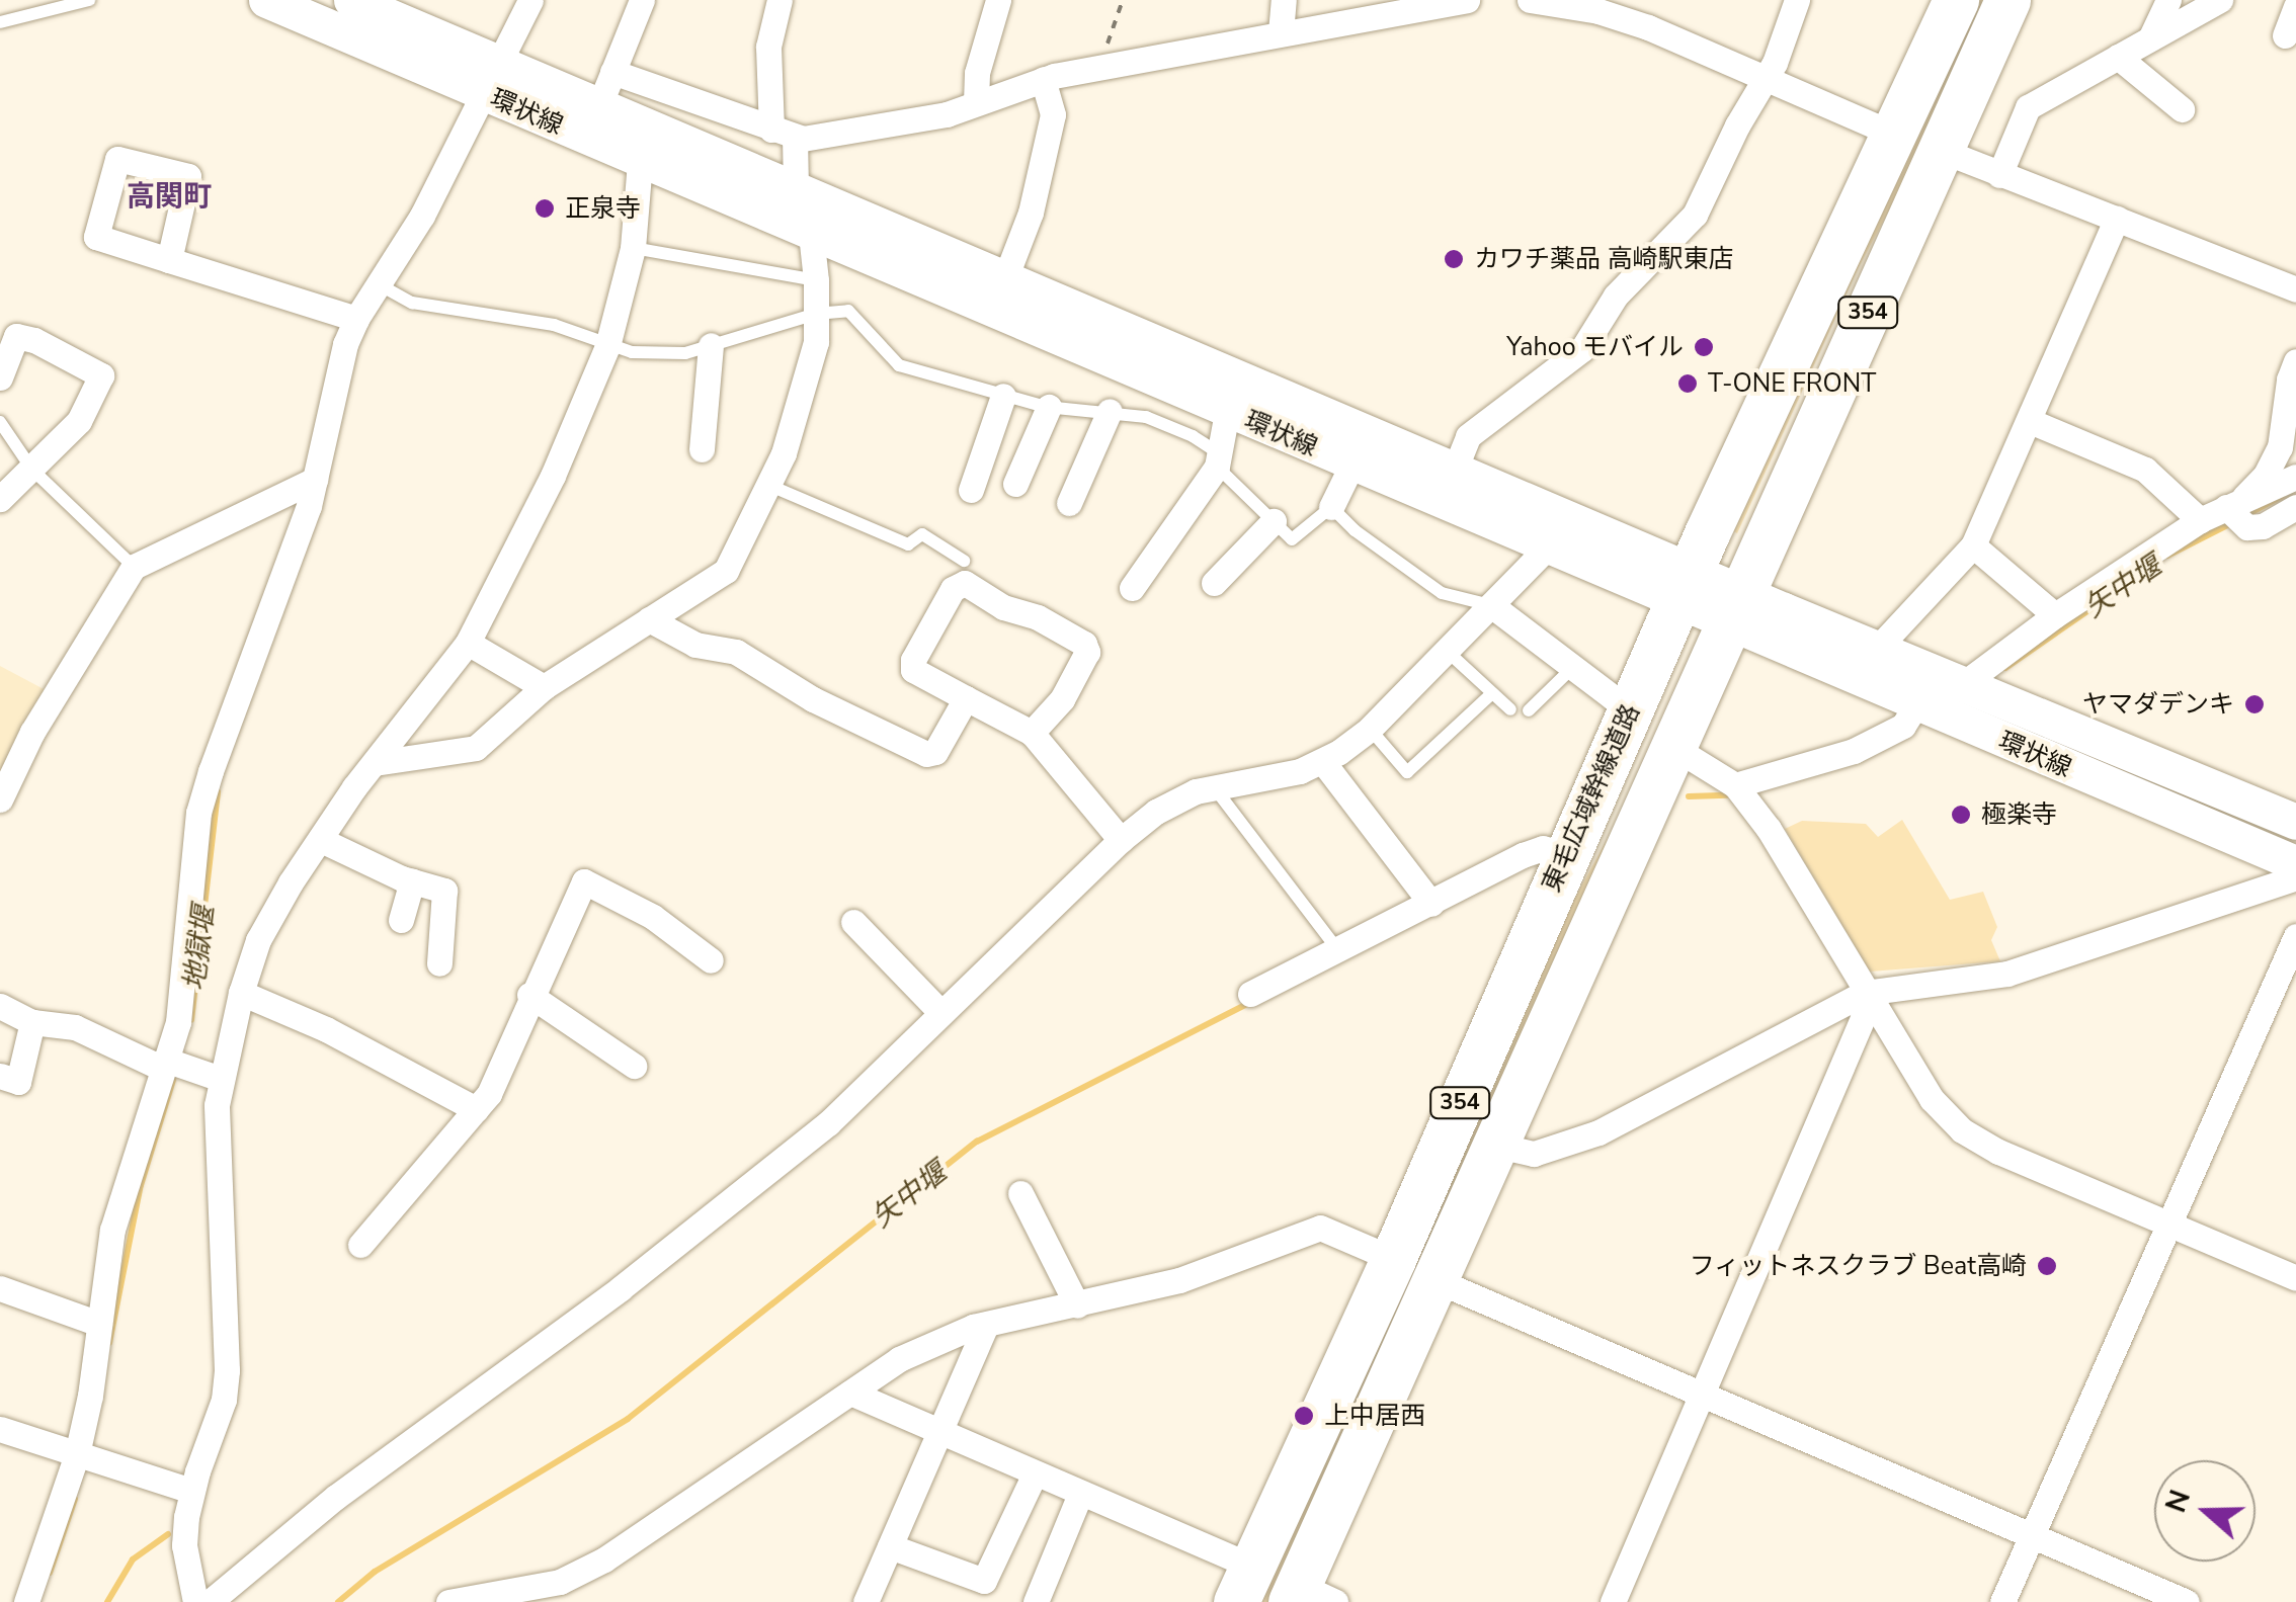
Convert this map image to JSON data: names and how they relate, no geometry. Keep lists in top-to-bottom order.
{
  "streets": {
    "highway": ["354", "東毛広域幹線道路"],
    "street": ["環状線"]
  },
  "crossings": [
    ["環状線", "354"],
    ["環状線", "東毛広域幹線道路"]
  ],
  "districts": ["高関町"],
  "water": ["矢中堰", "地獄堰"],
  "places": [
    "正泉寺",
    "カワチ薬品 高崎駅東店",
    "Yahoo モバイル",
    "T-ONE FRONT",
    "ヤマダデンキ",
    "極楽寺",
    "フィットネスクラブ Beat高崎",
    "上中居西"
  ],
  "north": "left"
}
